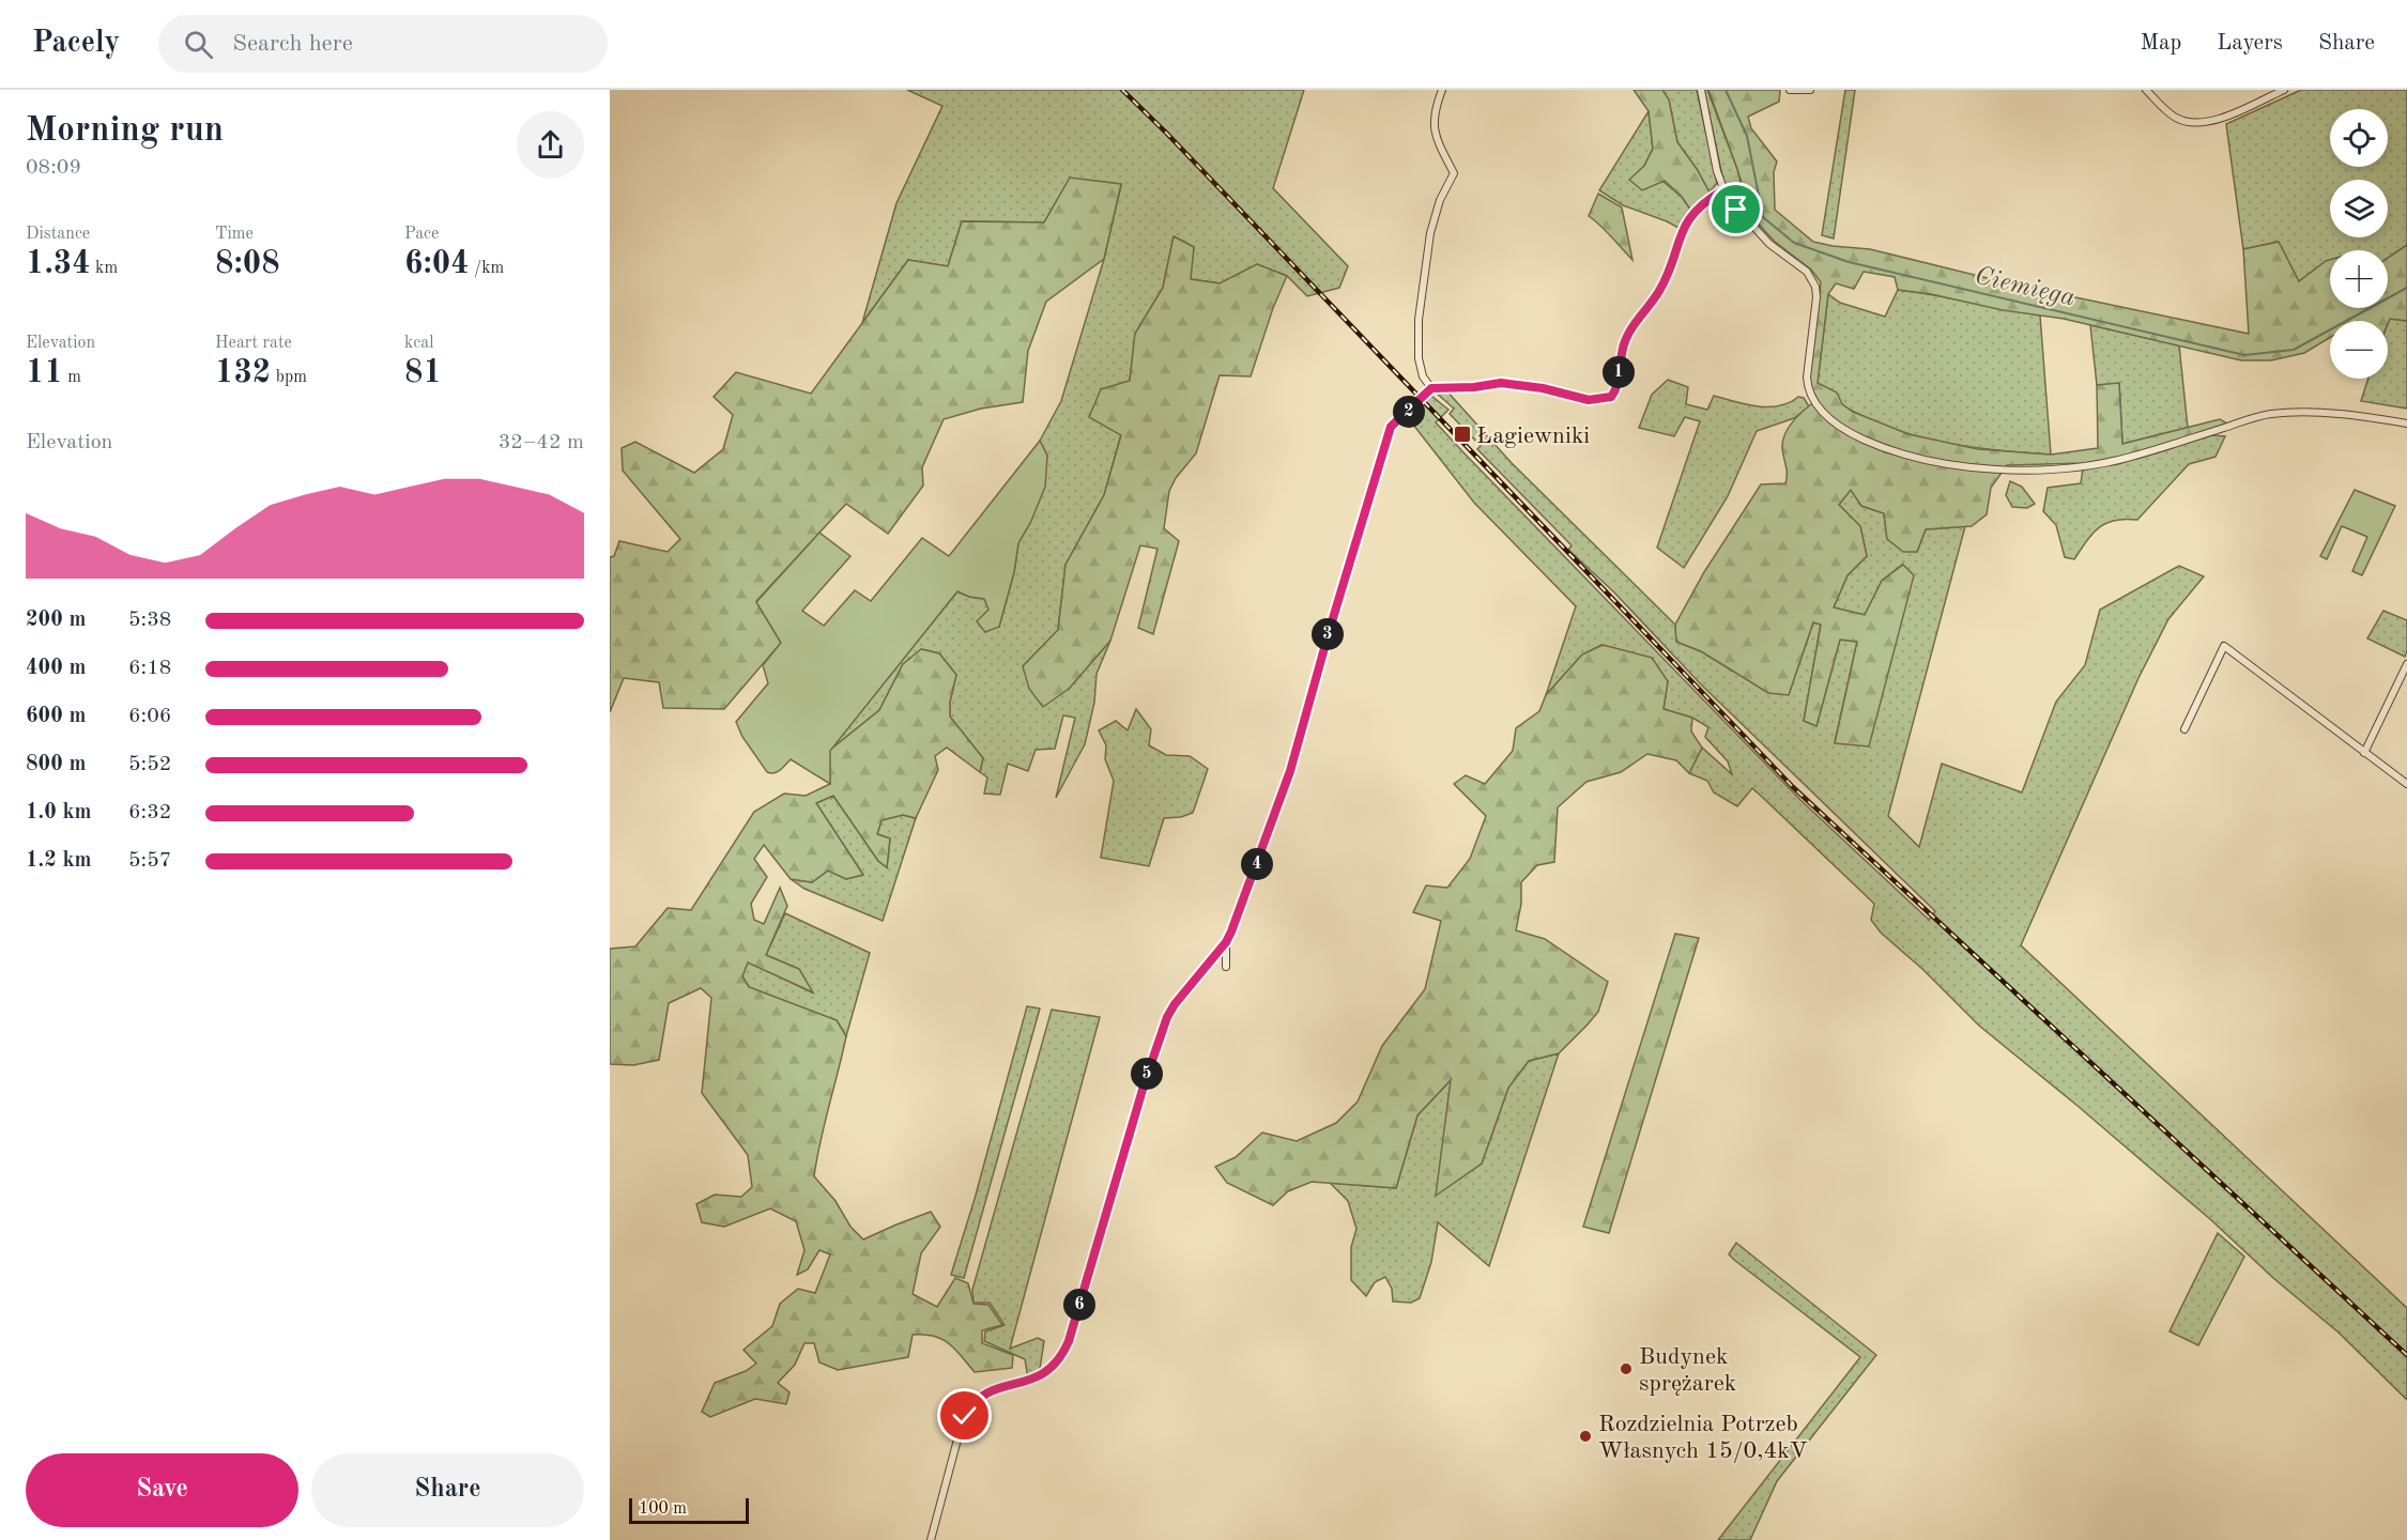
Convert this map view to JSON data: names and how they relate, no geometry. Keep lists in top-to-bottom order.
{
  "water": ["Ciemięga"],
  "places": {
    "transit": ["Łagiewniki"],
    "other": ["Budynek sprężarek", "Rozdzielnia Potrzeb Własnych 15/0,4kV"]
  },
  "scale_bar": "100 m",
  "page": {
    "header": "Pacely",
    "search": "Search here",
    "nav": ["Map", "Layers", "Share"],
    "heading": ["Morning run", "08:09"],
    "map_buttons": ["+", "−"],
    "stats": [
      ["Distance", "1.34 km"],
      ["Time", "8:08"],
      ["Pace", "6:04 /km"],
      ["Elevation", "11 m"],
      ["Heart rate", "132 bpm"],
      ["kcal", "81"]
    ],
    "pins": [
      "1",
      "2",
      "3",
      "4",
      "5",
      "6"
    ],
    "chart": ["Elevation", "32–42 m"],
    "list": [
      {
        "name": "200 m",
        "note": "5:38"
      },
      {
        "name": "400 m",
        "note": "6:18"
      },
      {
        "name": "600 m",
        "note": "6:06"
      },
      {
        "name": "800 m",
        "note": "5:52"
      },
      {
        "name": "1.0 km",
        "note": "6:32"
      },
      {
        "name": "1.2 km",
        "note": "5:57"
      }
    ],
    "buttons": ["Save", "Share"],
    "scale": "100 m"
  }
}
